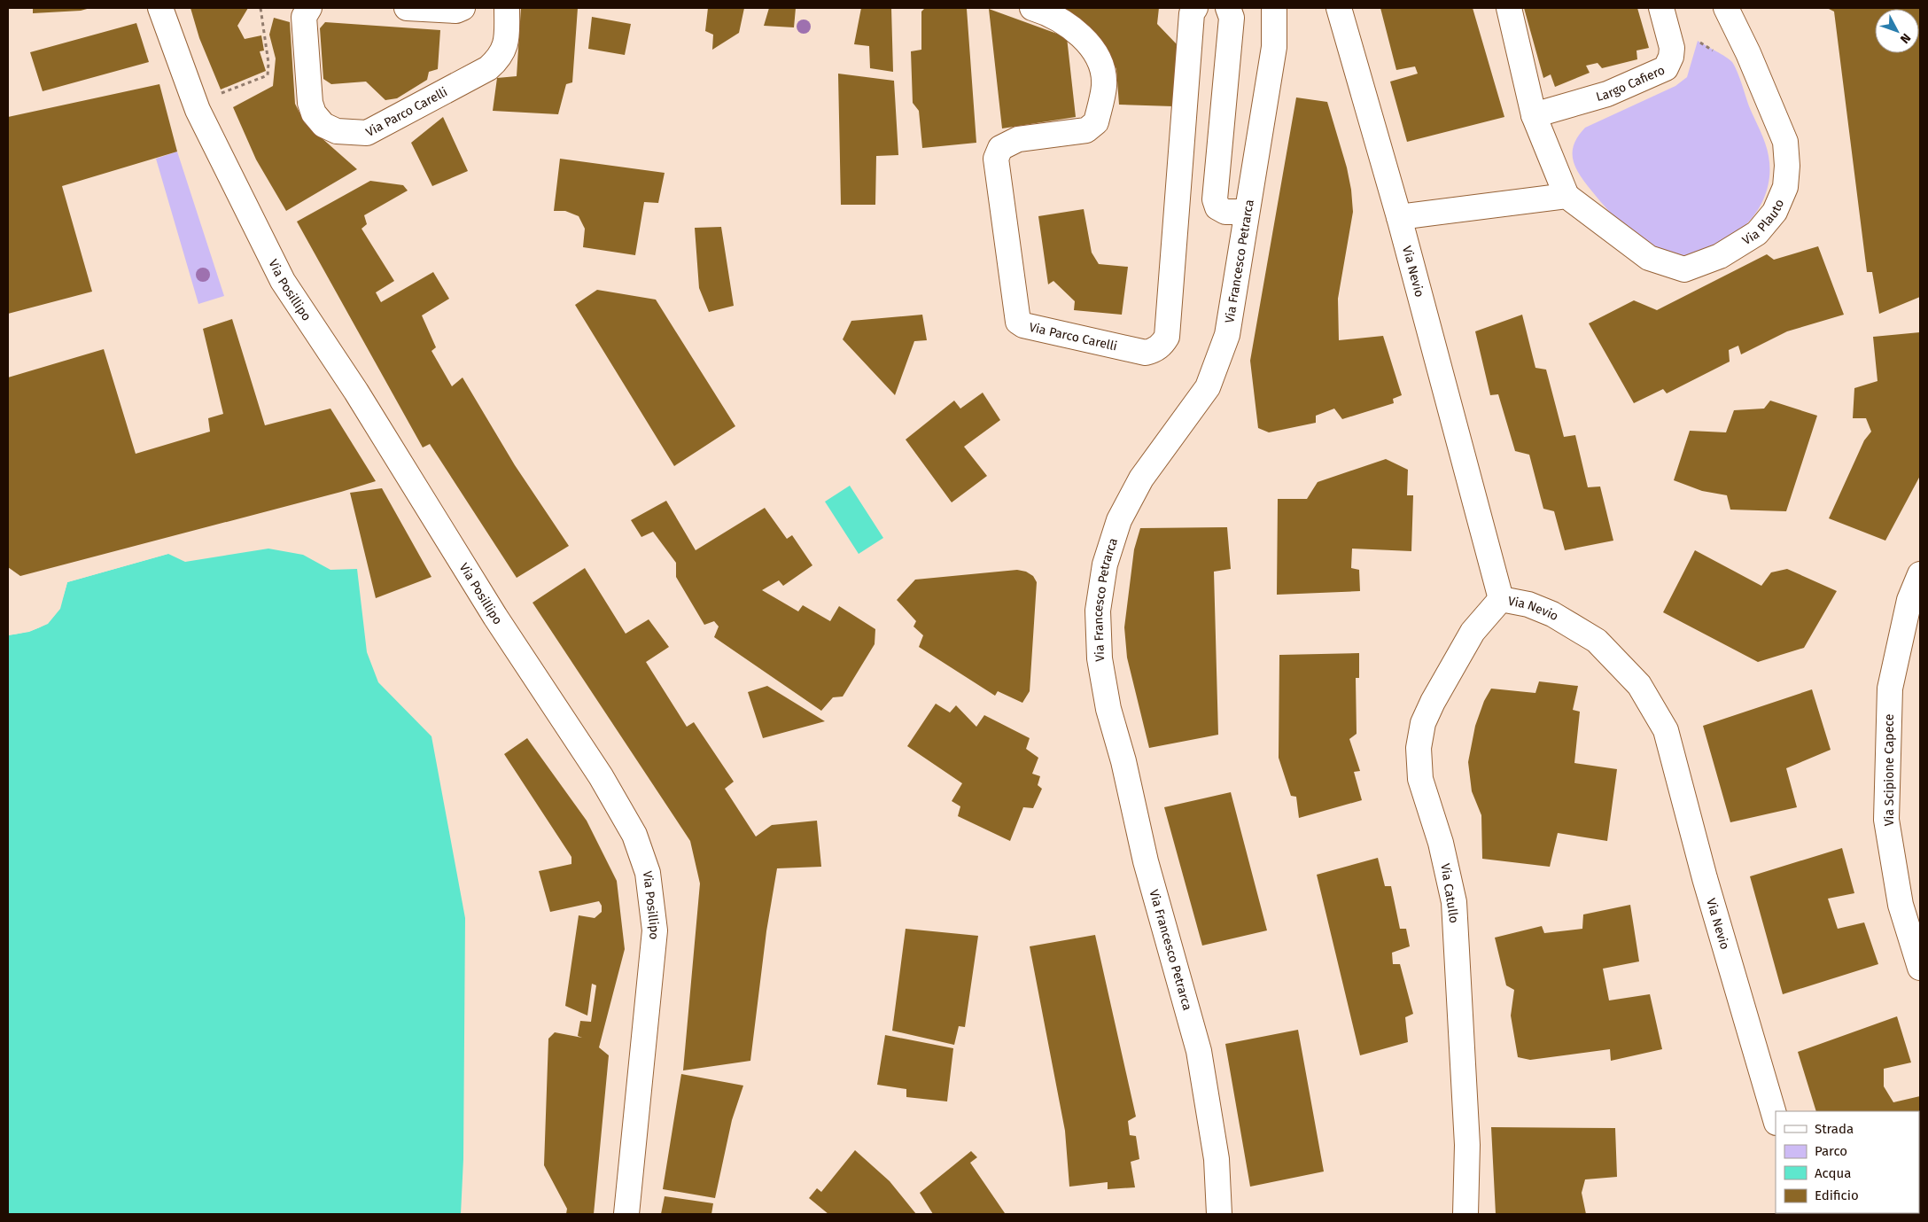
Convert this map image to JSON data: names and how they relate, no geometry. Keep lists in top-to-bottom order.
{
  "streets": {
    "street": [
      "Largo Cafiero",
      "Via Parco Carelli",
      "Via Plauto",
      "Via Francesco Petrarca",
      "Via Nevio",
      "Via Posillipo",
      "Via Scipione Capece",
      "Via Catullo"
    ]
  },
  "crossings": [
    ["Via Nevio", "Via Catullo"]
  ],
  "legend": [
    "Strada",
    "Parco",
    "Acqua",
    "Edificio"
  ],
  "north": "bottom right"
}
